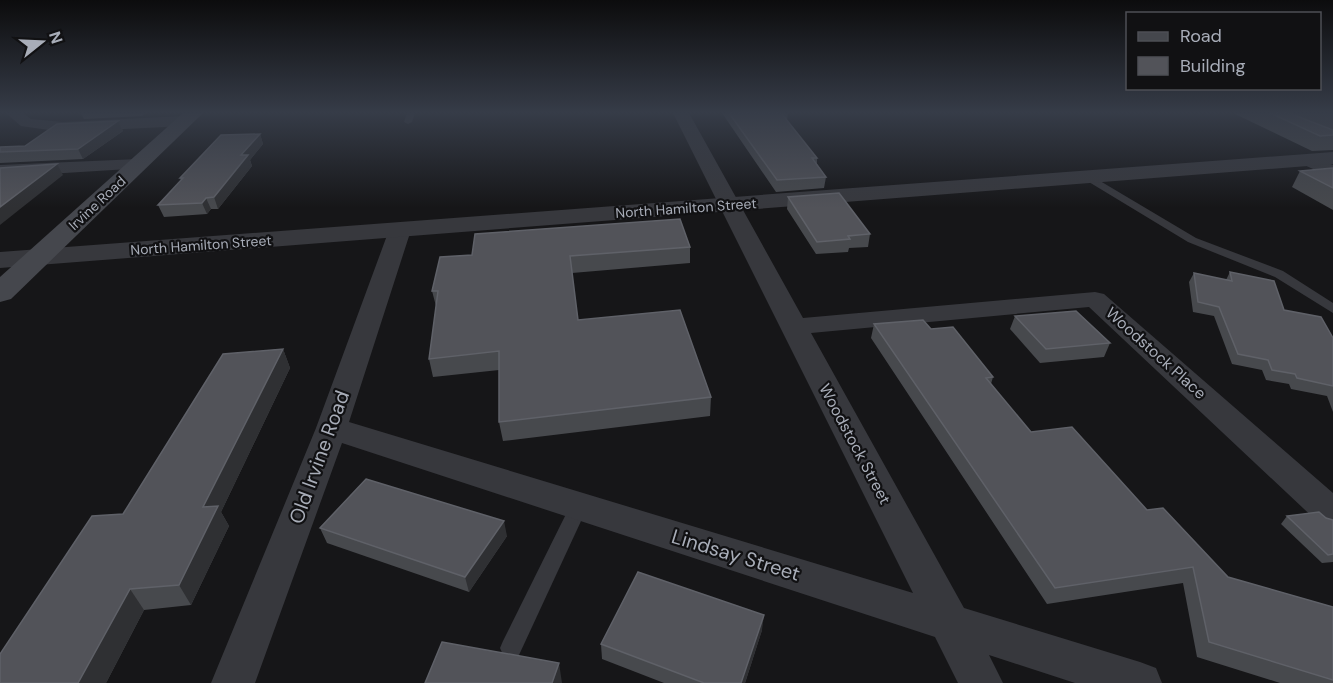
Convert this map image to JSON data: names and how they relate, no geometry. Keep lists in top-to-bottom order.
{
  "streets": {
    "main road": ["Irvine Road"],
    "street": [
      "North Hamilton Street",
      "Woodstock Place",
      "Woodstock Street",
      "Old Irvine Road",
      "Lindsay Street"
    ]
  },
  "crossings": [
    ["Irvine Road", "North Hamilton Street"],
    ["North Hamilton Street", "Woodstock Street"],
    ["North Hamilton Street", "Old Irvine Road"],
    ["Woodstock Place", "Woodstock Street"],
    ["Woodstock Street", "Lindsay Street"],
    ["Old Irvine Road", "Lindsay Street"]
  ],
  "legend": ["Road", "Building"],
  "north": "right"
}
